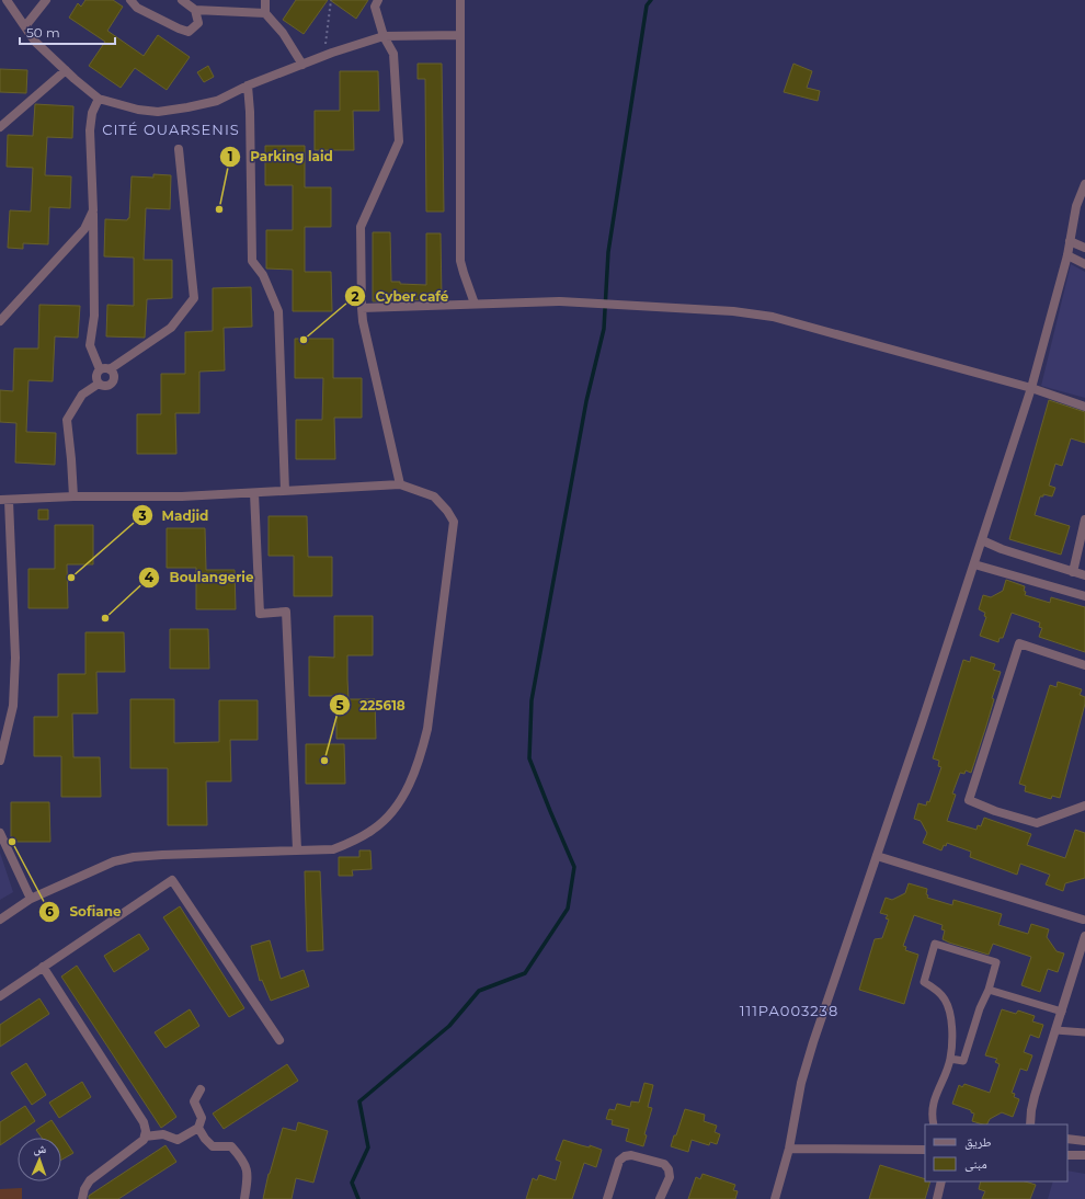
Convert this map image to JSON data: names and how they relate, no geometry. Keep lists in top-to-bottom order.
{
  "districts": ["CITÉ OUARSENIS", "111PA003238"],
  "places": [
    "Parking laid",
    "Cyber café",
    "Madjid",
    "Boulangerie",
    "225618",
    "Sofiane"
  ],
  "legend": ["طريق", "مبنى"],
  "scale_bar": "50 m",
  "north": "top"
}
